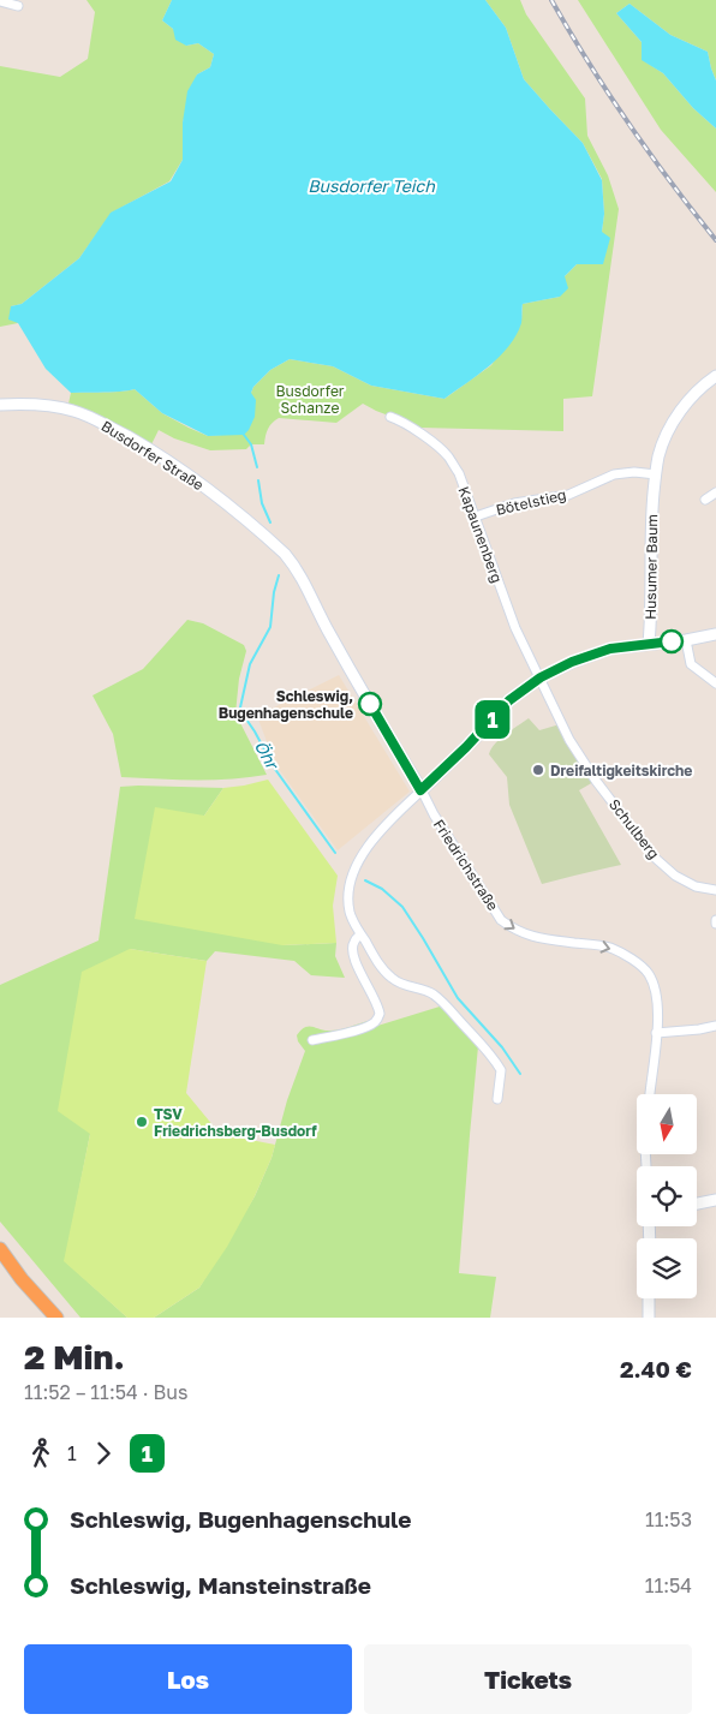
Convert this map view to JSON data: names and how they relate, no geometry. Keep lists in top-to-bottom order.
{
  "streets": {
    "street": [
      "Busdorfer Straße",
      "Bötelstieg",
      "Kapaunenberg",
      "Husumer Baum",
      "Schulberg",
      "Friedrichstraße"
    ]
  },
  "crossings": [
    ["Busdorfer Straße", "Friedrichstraße"],
    ["Bötelstieg", "Kapaunenberg"],
    ["Bötelstieg", "Husumer Baum"],
    ["Kapaunenberg", "Schulberg"]
  ],
  "one_way": ["Friedrichstraße"],
  "water": ["Busdorfer Teich", "Öhr"],
  "parks": ["Busdorfer Schanze"],
  "places": ["Schleswig, Bugenhagenschule", "Dreifaltigkeitskirche", "TSV Friedrichsberg-Busdorf"],
  "lines": ["bus line 1"],
  "north": "bottom",
  "page": {
    "on_map": "1",
    "heading": ["2 Min.", "11:52 – 11:54 · Bus", "2.40 €"],
    "legs": ["1", "1"],
    "list": [
      {
        "name": "Schleswig, Bugenhagenschule",
        "value": "11:53"
      },
      {
        "name": "Schleswig, Mansteinstraße",
        "value": "11:54"
      }
    ],
    "buttons": ["Los", "Tickets"]
  }
}
